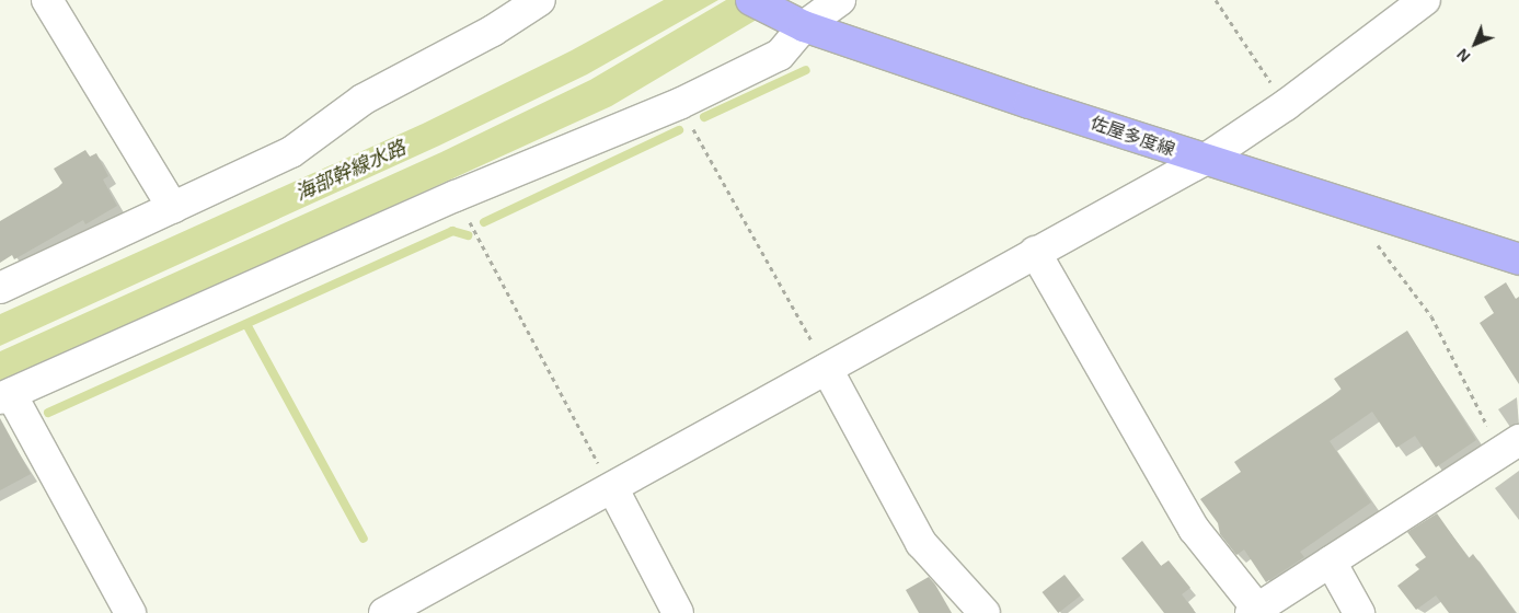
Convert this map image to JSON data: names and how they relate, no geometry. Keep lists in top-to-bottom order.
{
  "streets": {
    "main road": ["佐屋多度線"]
  },
  "water": ["海部幹線水路"],
  "north": "bottom left"
}
